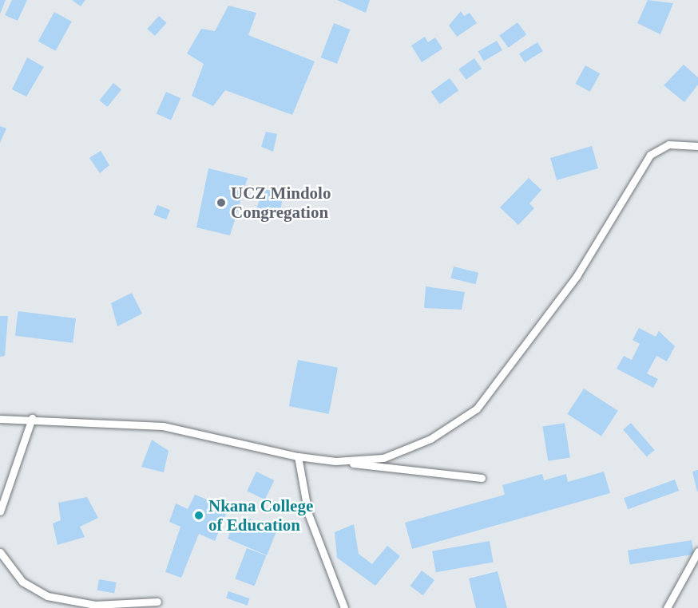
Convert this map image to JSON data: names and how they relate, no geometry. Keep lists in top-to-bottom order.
{
  "places": ["UCZ Mindolo Congregation", "Nkana College of Education"]
}
